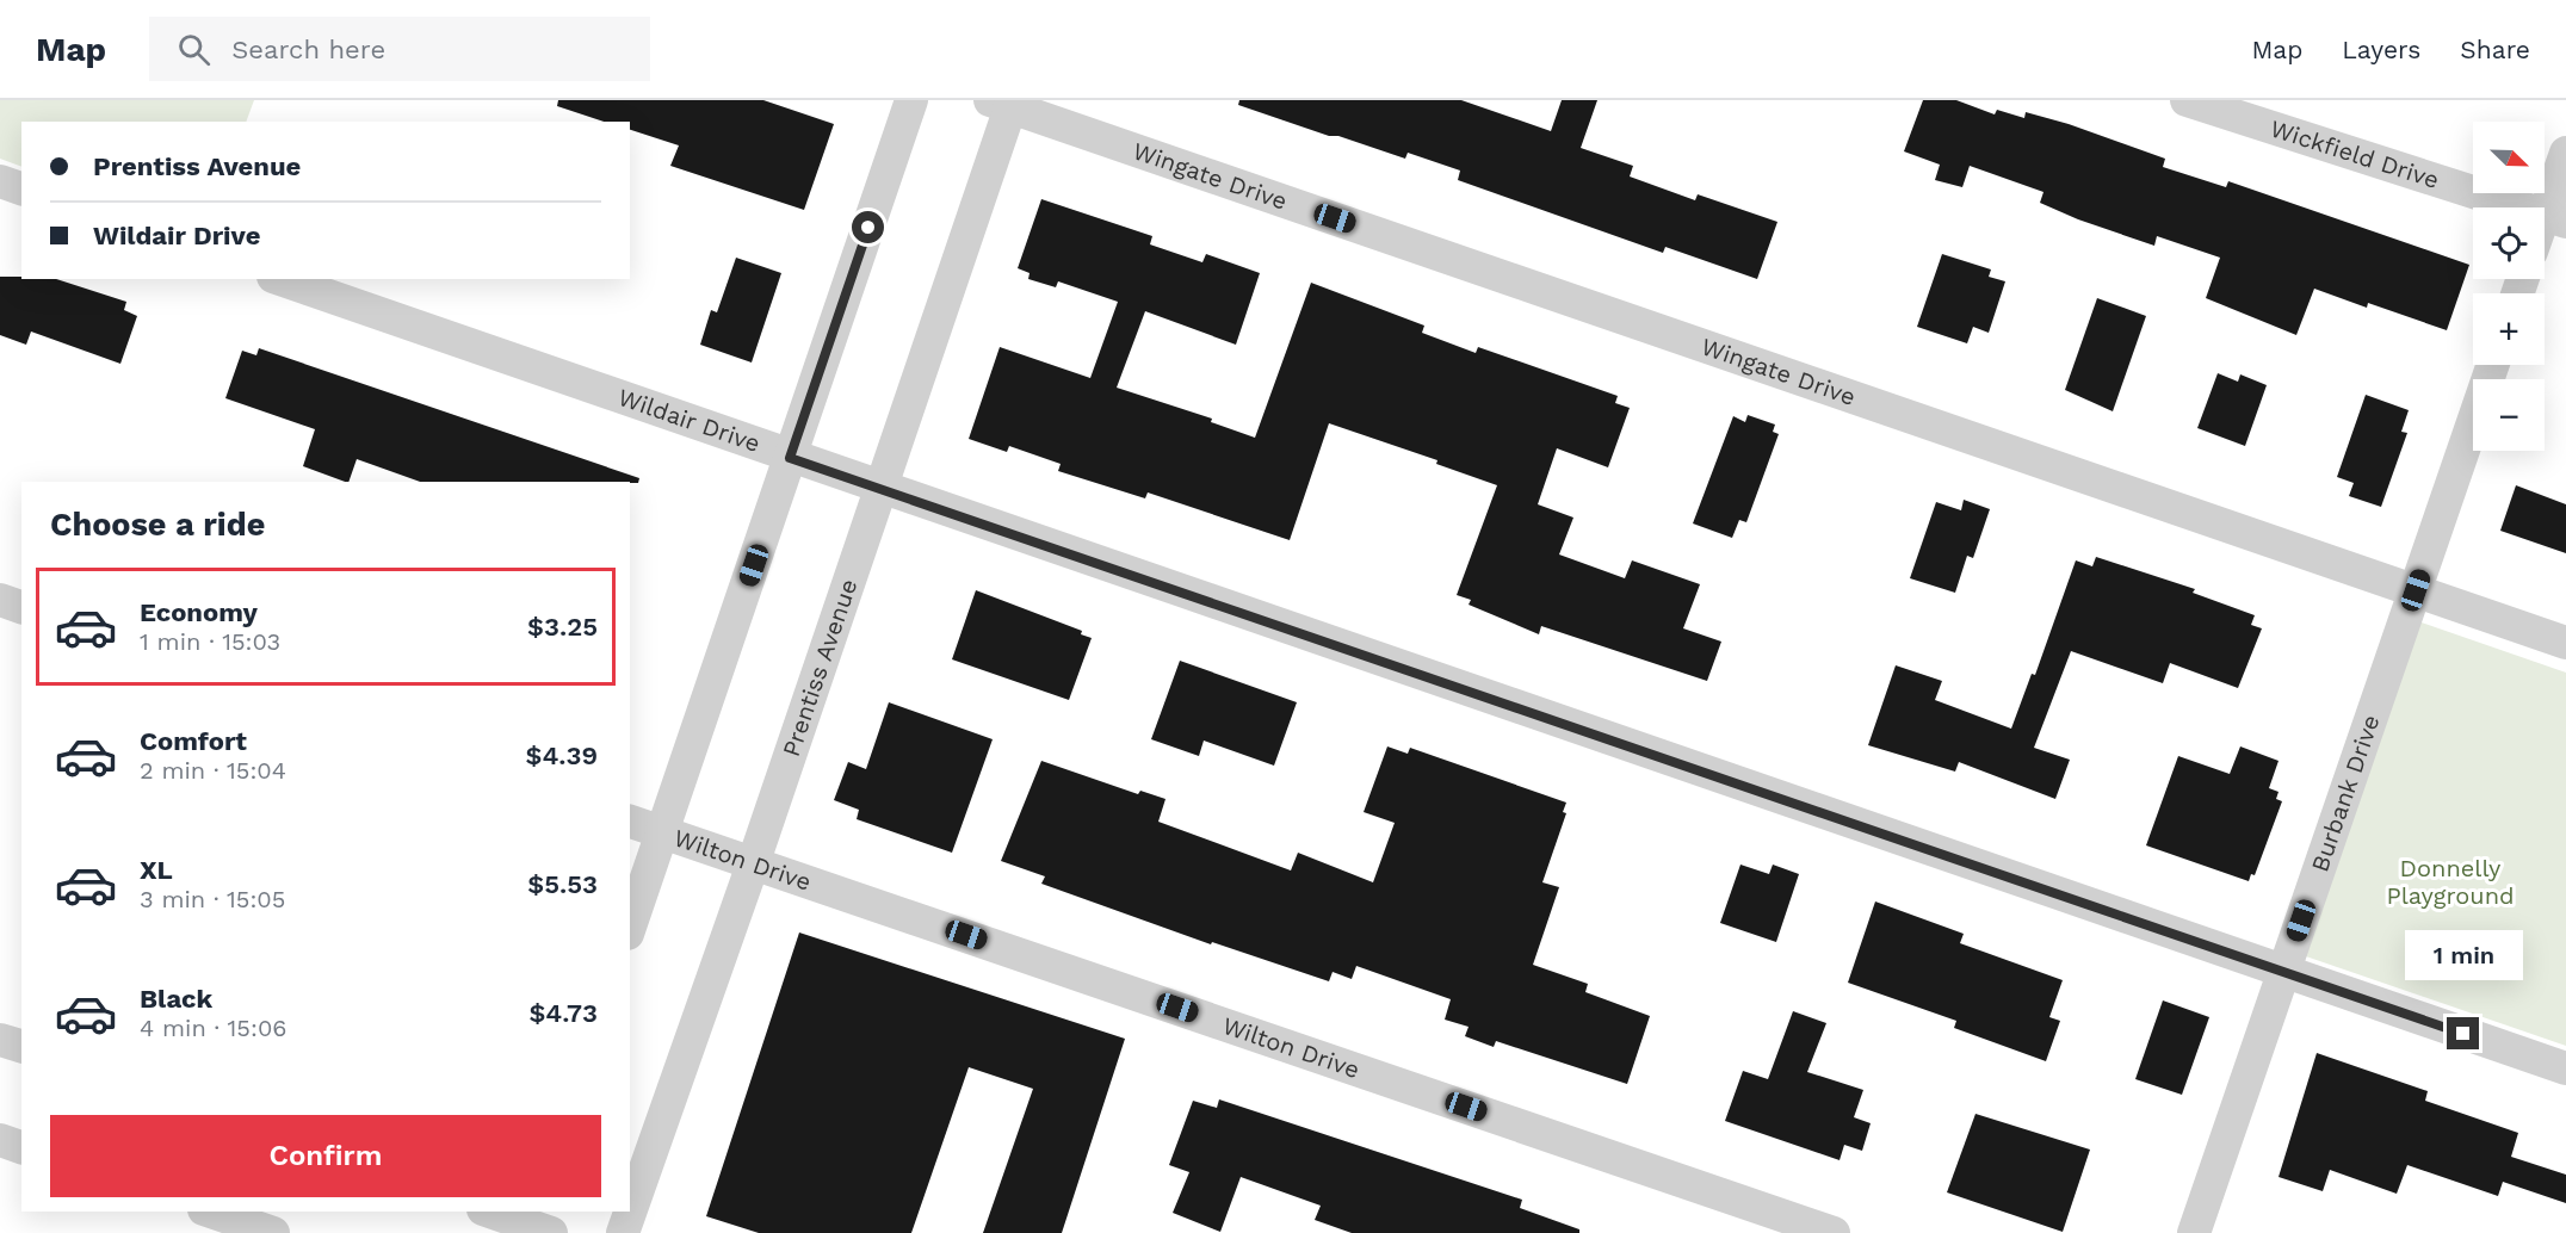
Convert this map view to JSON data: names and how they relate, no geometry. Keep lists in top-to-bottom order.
{
  "streets": {
    "street": [
      "Wickfield Drive",
      "Wingate Drive",
      "Wildair Drive",
      "Prentiss Avenue",
      "Burbank Drive",
      "Wilton Drive"
    ]
  },
  "crossings": [
    ["Wingate Drive", "Prentiss Avenue"],
    ["Wingate Drive", "Burbank Drive"],
    ["Wildair Drive", "Prentiss Avenue"],
    ["Wildair Drive", "Burbank Drive"],
    ["Prentiss Avenue", "Wilton Drive"]
  ],
  "parks": ["Donnelly Playground"],
  "north": "bottom right",
  "page": {
    "header": "Map",
    "search": "Search here",
    "nav": ["Map", "Layers", "Share"],
    "map_buttons": ["+", "−"],
    "banner": ["Prentiss Avenue", "Wildair Drive"],
    "heading": "Choose a ride",
    "list": [
      {
        "name": "Economy",
        "note": "1 min · 15:03",
        "value": "$3.25"
      },
      {
        "name": "Comfort",
        "note": "2 min · 15:04",
        "value": "$4.39"
      },
      {
        "name": "XL",
        "note": "3 min · 15:05",
        "value": "$5.53"
      },
      {
        "name": "Black",
        "note": "4 min · 15:06",
        "value": "$4.73"
      }
    ],
    "bubble": "1 min",
    "buttons": "Confirm"
  }
}
